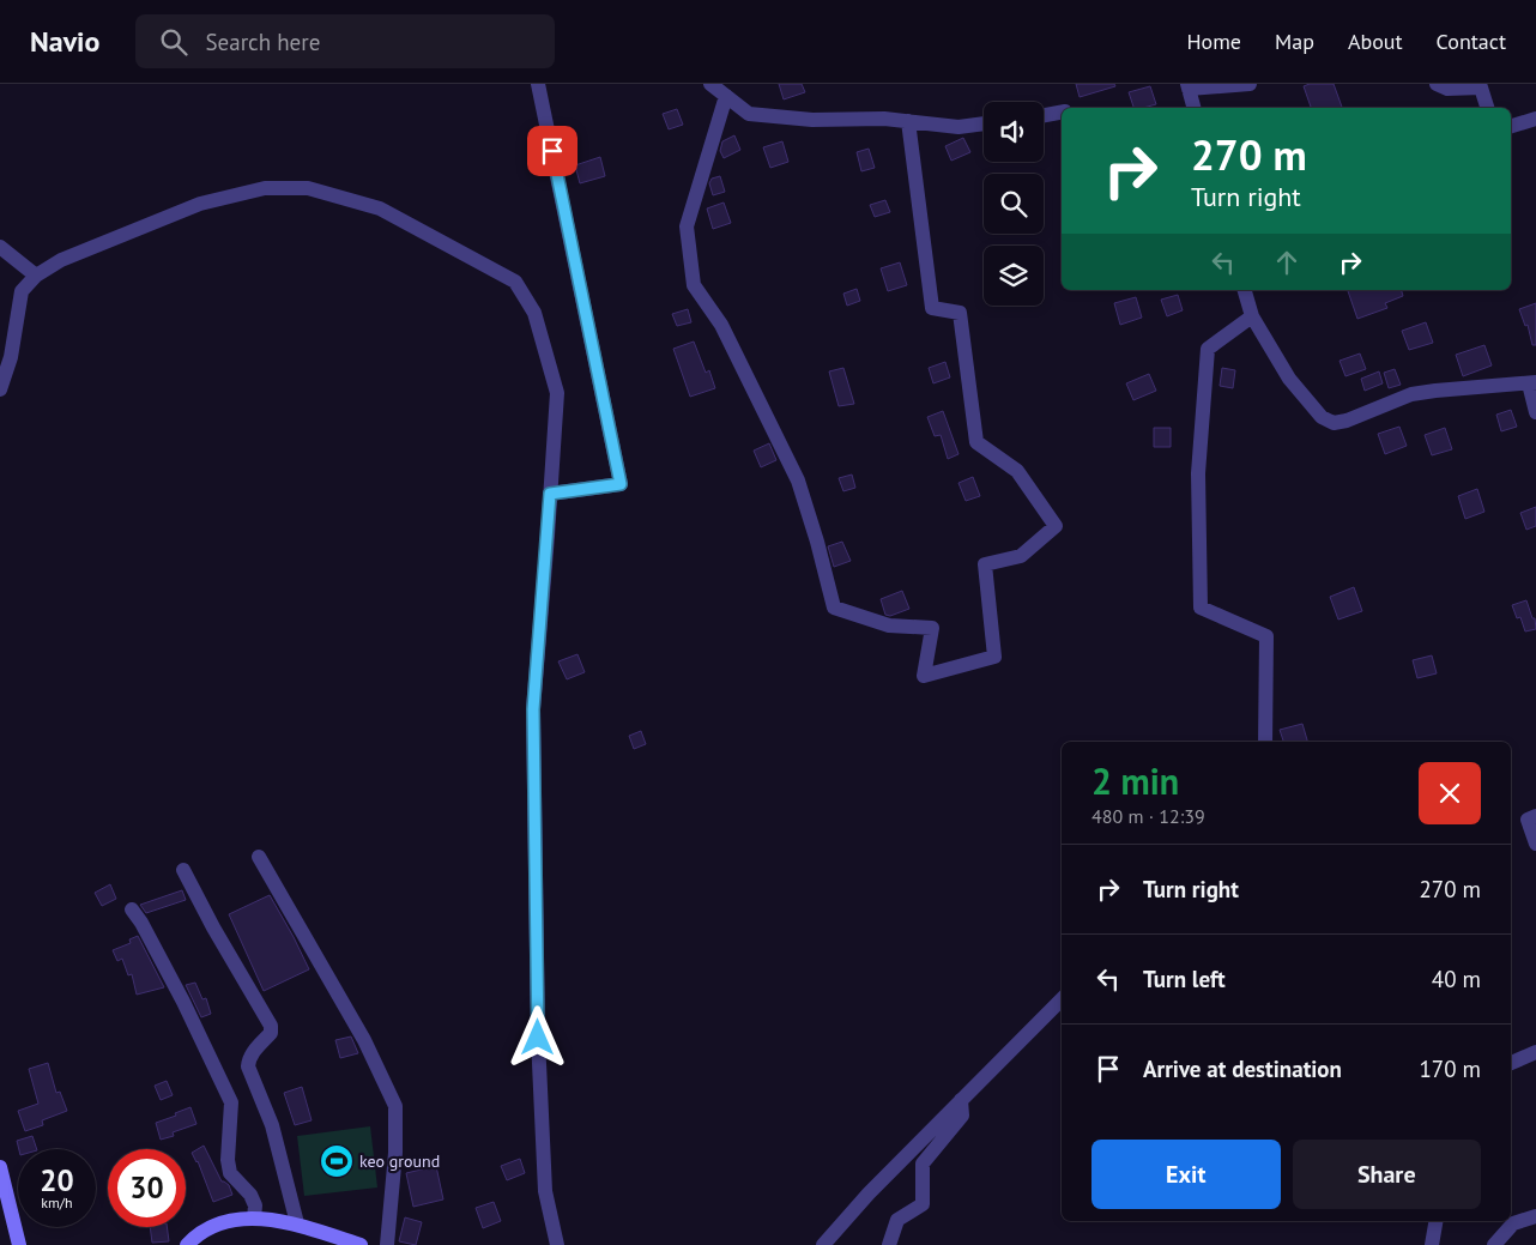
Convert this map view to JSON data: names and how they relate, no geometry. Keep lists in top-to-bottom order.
{
  "places": {
    "sports": ["keo ground"]
  },
  "page": {
    "header": "Navio",
    "search": "Search here",
    "nav": [
      "Home",
      "Map",
      "About",
      "Contact"
    ],
    "turn": ["270 m", "Turn right"],
    "heading": ["2 min", "480 m · 12:39"],
    "list": [
      {
        "name": "Turn right",
        "value": "270 m"
      },
      {
        "name": "Turn left",
        "value": "40 m"
      },
      {
        "name": "Arrive at destination",
        "value": "170 m"
      }
    ],
    "buttons": ["Exit", "Share"],
    "speed": "20 km/h",
    "limit": "30"
  }
}
